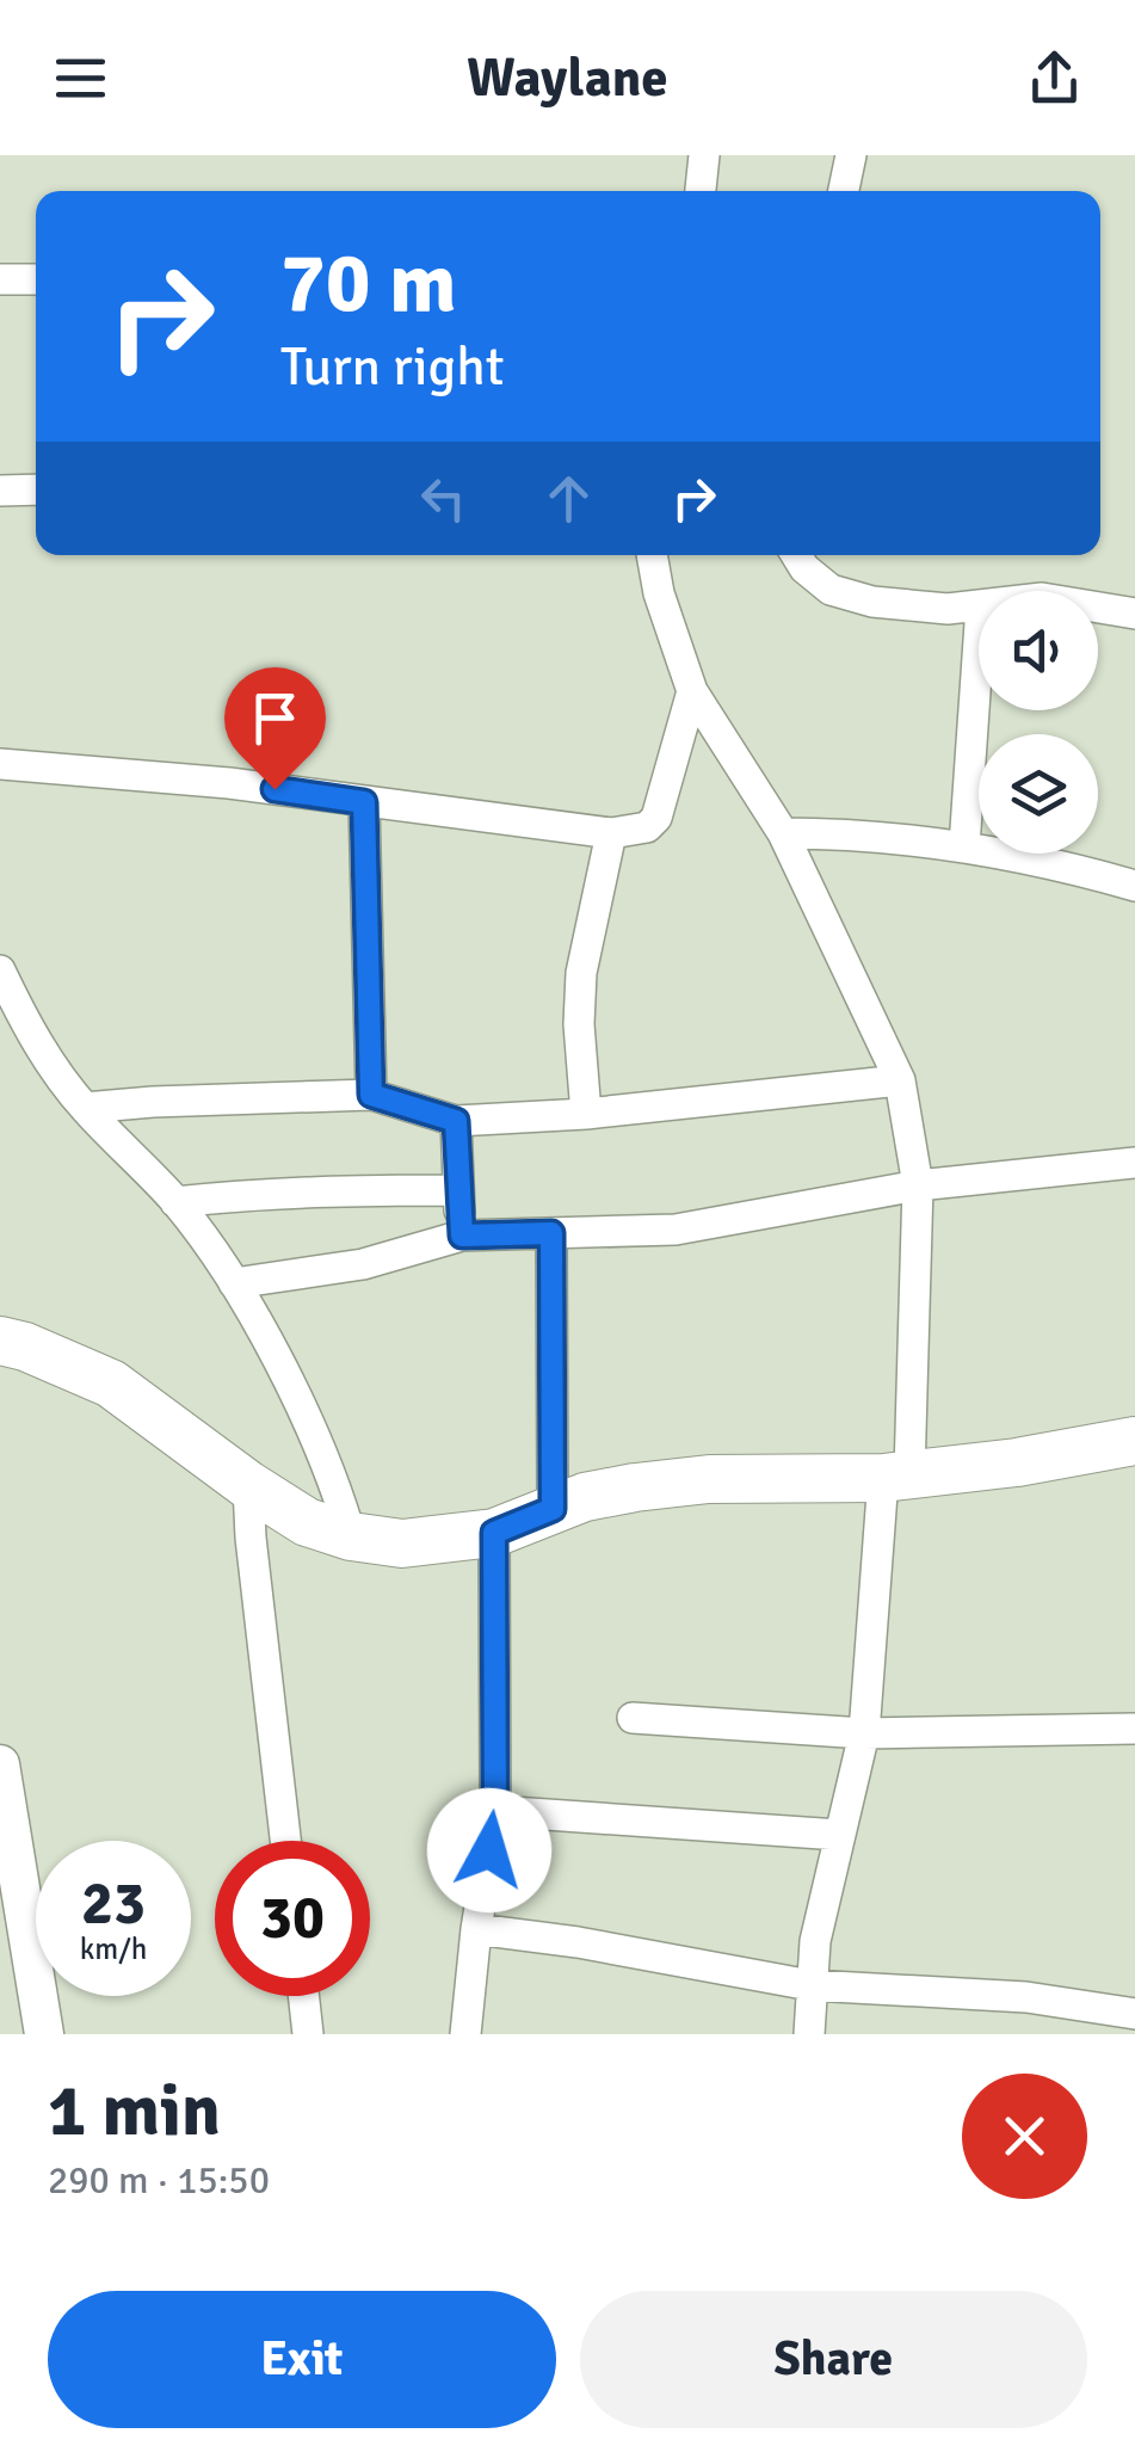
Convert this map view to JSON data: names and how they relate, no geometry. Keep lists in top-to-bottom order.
{
  "page": {
    "header": "Waylane",
    "turn": ["70 m", "Turn right"],
    "speed": "23 km/h",
    "limit": "30",
    "heading": ["1 min", "290 m · 15:50"],
    "buttons": ["Exit", "Share"]
  }
}
